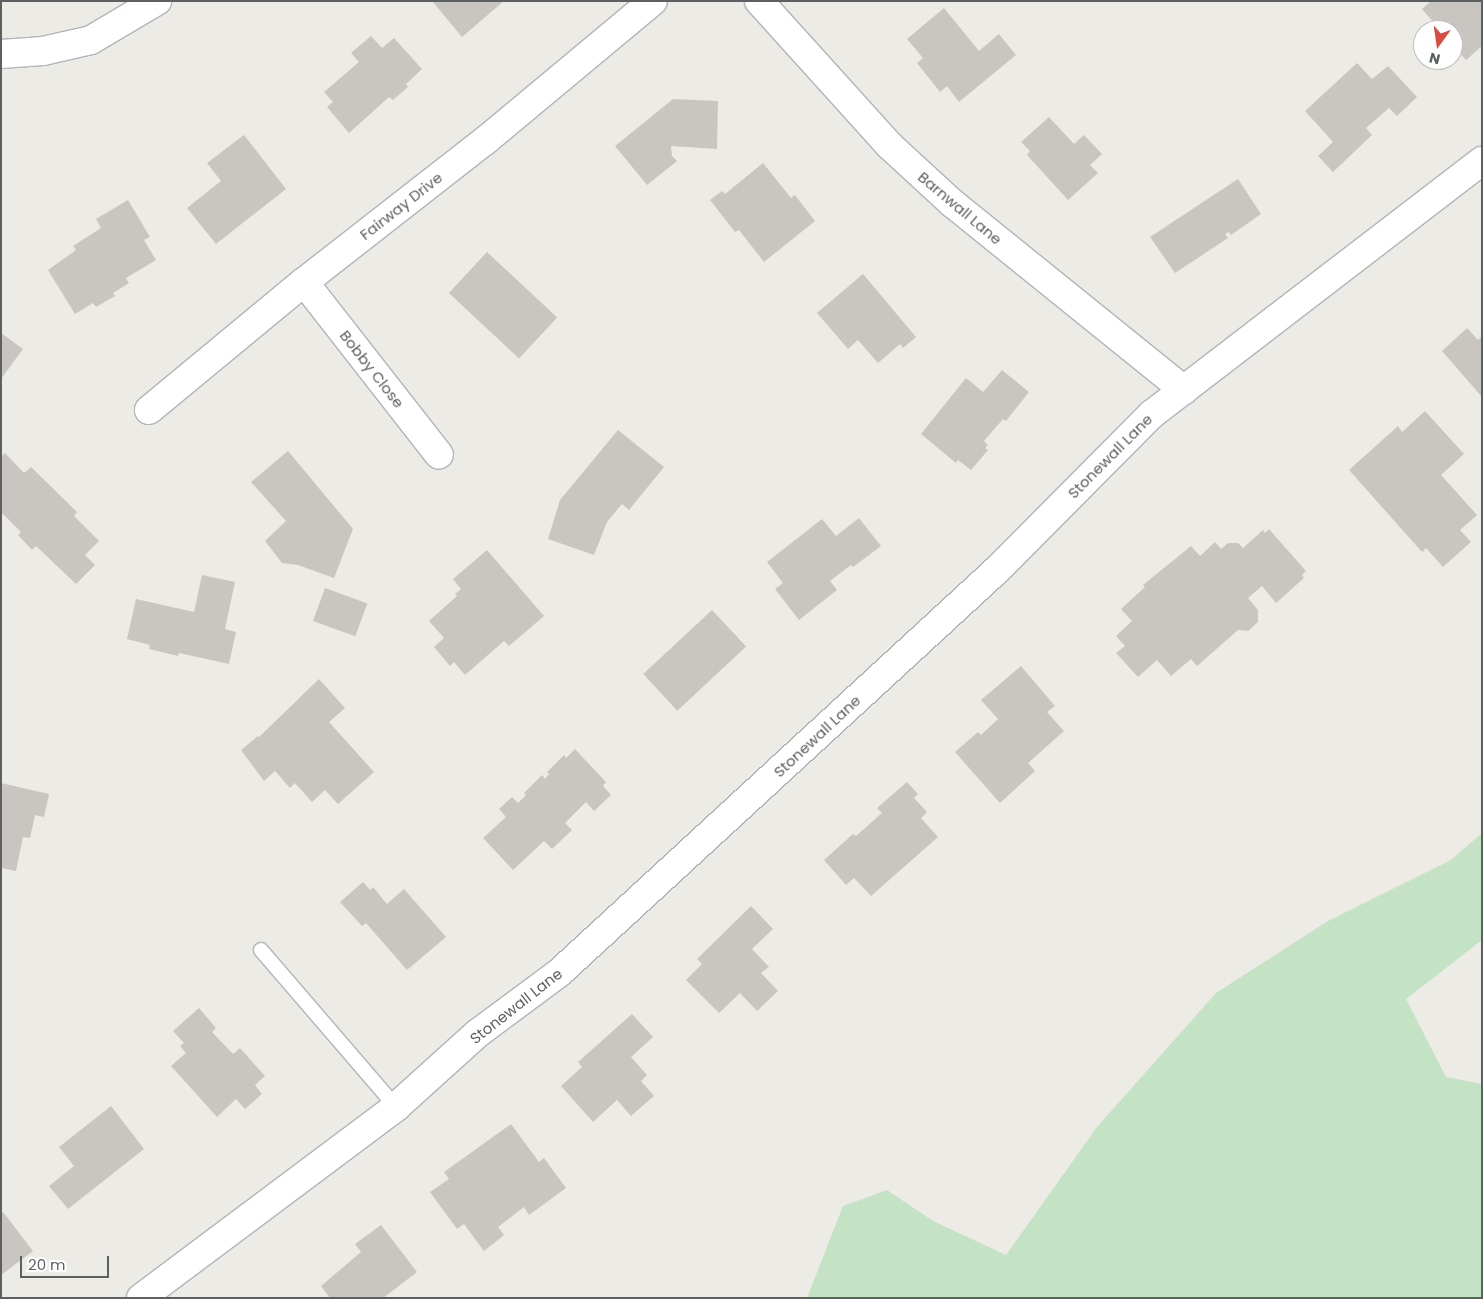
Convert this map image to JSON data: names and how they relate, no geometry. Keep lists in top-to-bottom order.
{
  "streets": {
    "street": [
      "Fairway Drive",
      "Barnwall Lane",
      "Bobby Close",
      "Stonewall Lane"
    ]
  },
  "crossings": [
    ["Fairway Drive", "Bobby Close"],
    ["Barnwall Lane", "Stonewall Lane"]
  ],
  "scale_bar": "20 m",
  "north": "bottom"
}
